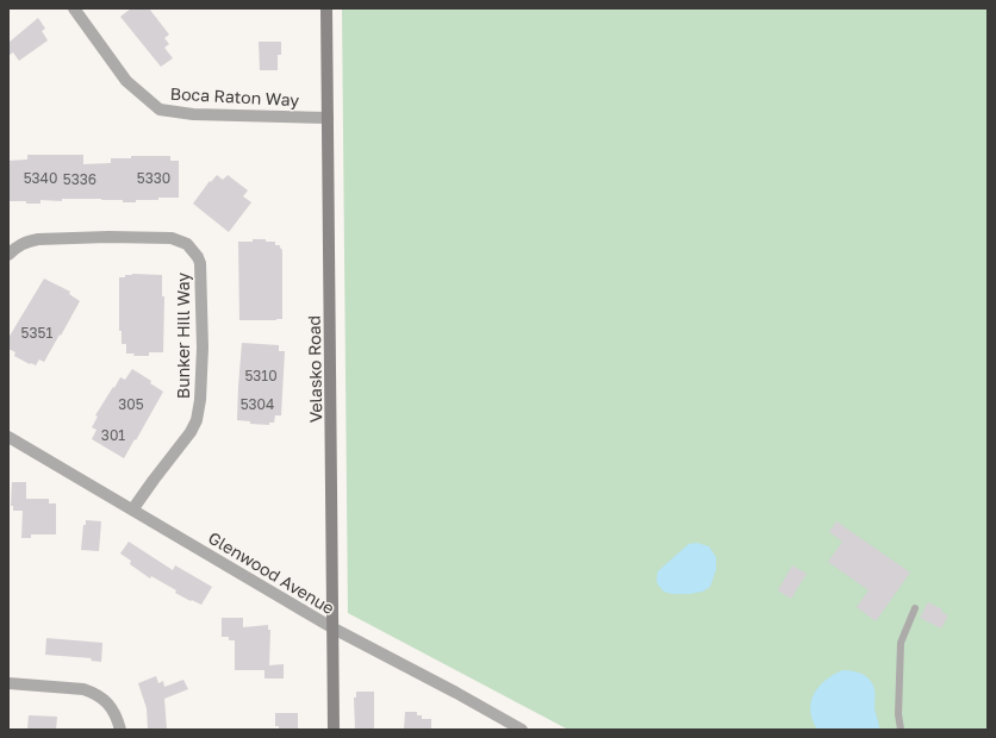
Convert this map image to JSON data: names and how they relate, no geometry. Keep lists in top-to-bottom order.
{
  "streets": {
    "street": [
      "Boca Raton Way",
      "Bunker Hill Way",
      "Velasko Road",
      "Glenwood Avenue"
    ]
  },
  "crossings": [
    ["Boca Raton Way", "Velasko Road"],
    ["Bunker Hill Way", "Glenwood Avenue"],
    ["Velasko Road", "Glenwood Avenue"]
  ],
  "house_numbers": [
    "5340",
    "5330",
    "5336",
    "5351",
    "5310",
    "305",
    "5304",
    "301"
  ]
}
